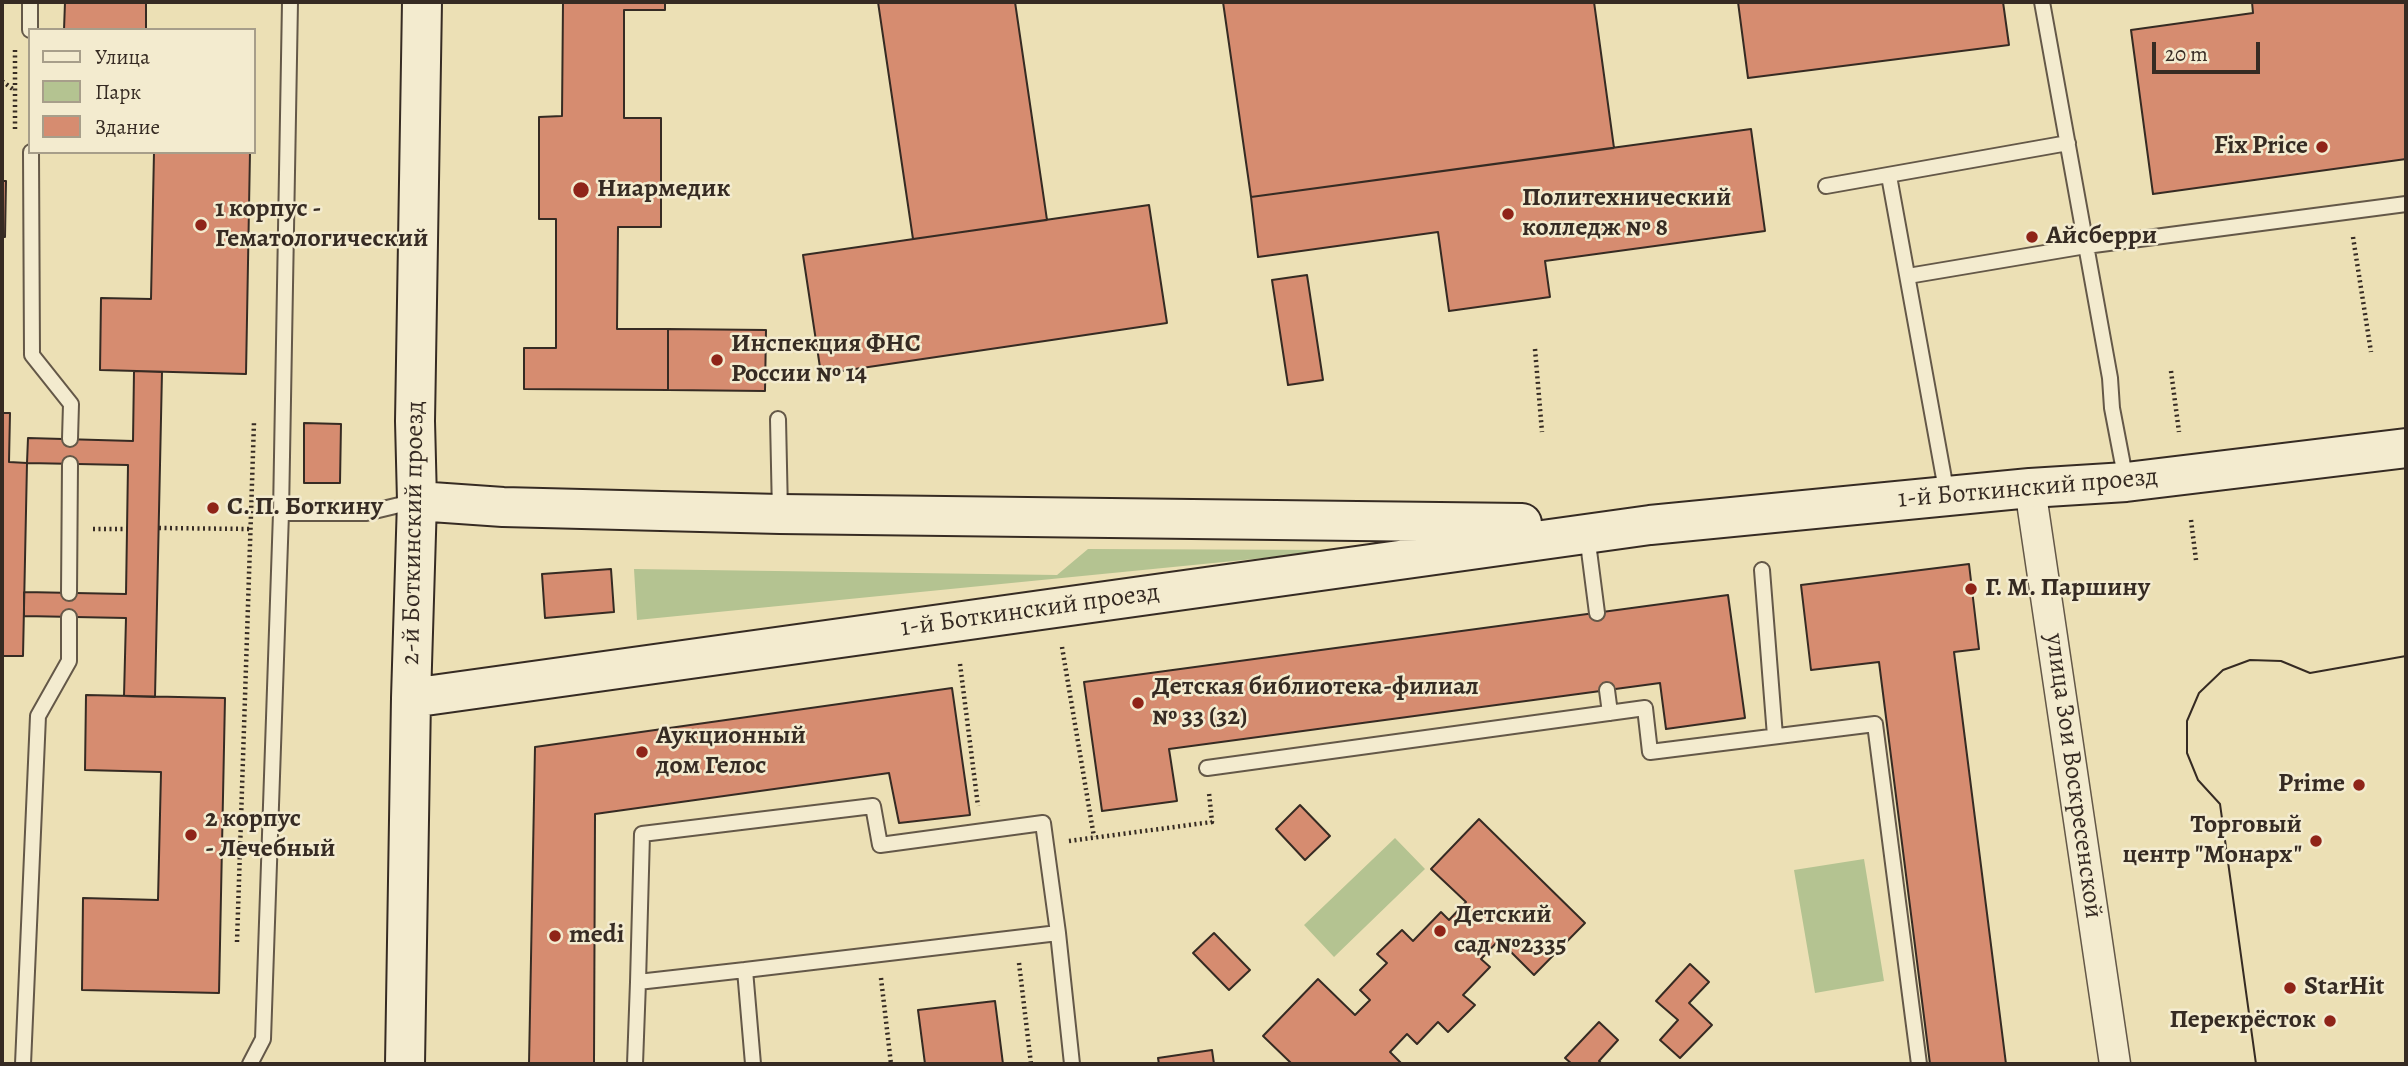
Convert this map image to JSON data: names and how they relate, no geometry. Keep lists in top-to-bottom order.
{
  "streets": {
    "street": ["1-й Боткинский проезд", "2-й Боткинский проезд", "улица Зои Воскресенской"]
  },
  "crossings": [
    ["1-й Боткинский проезд", "2-й Боткинский проезд"],
    ["1-й Боткинский проезд", "улица Зои Воскресенской"]
  ],
  "places": [
    "Fix Price",
    "Ниармедик",
    "Политехнический колледж № 8",
    "1 корпус - Гематологический",
    "Айсберри",
    "Инспекция ФНС России № 14",
    "С. П. Боткину",
    "Г. М. Паршину",
    "Детская библиотека-филиал № 33 (32)",
    "Аукционный дом Гелос",
    "Prime",
    "2 корпус - Лечебный",
    "Торговый центр \"Монарх\"",
    "Детский сад №2335",
    "medi",
    "StarHit",
    "Перекрёсток"
  ],
  "legend": ["Улица", "Парк", "Здание"],
  "scale_bar": "20 m"
}
